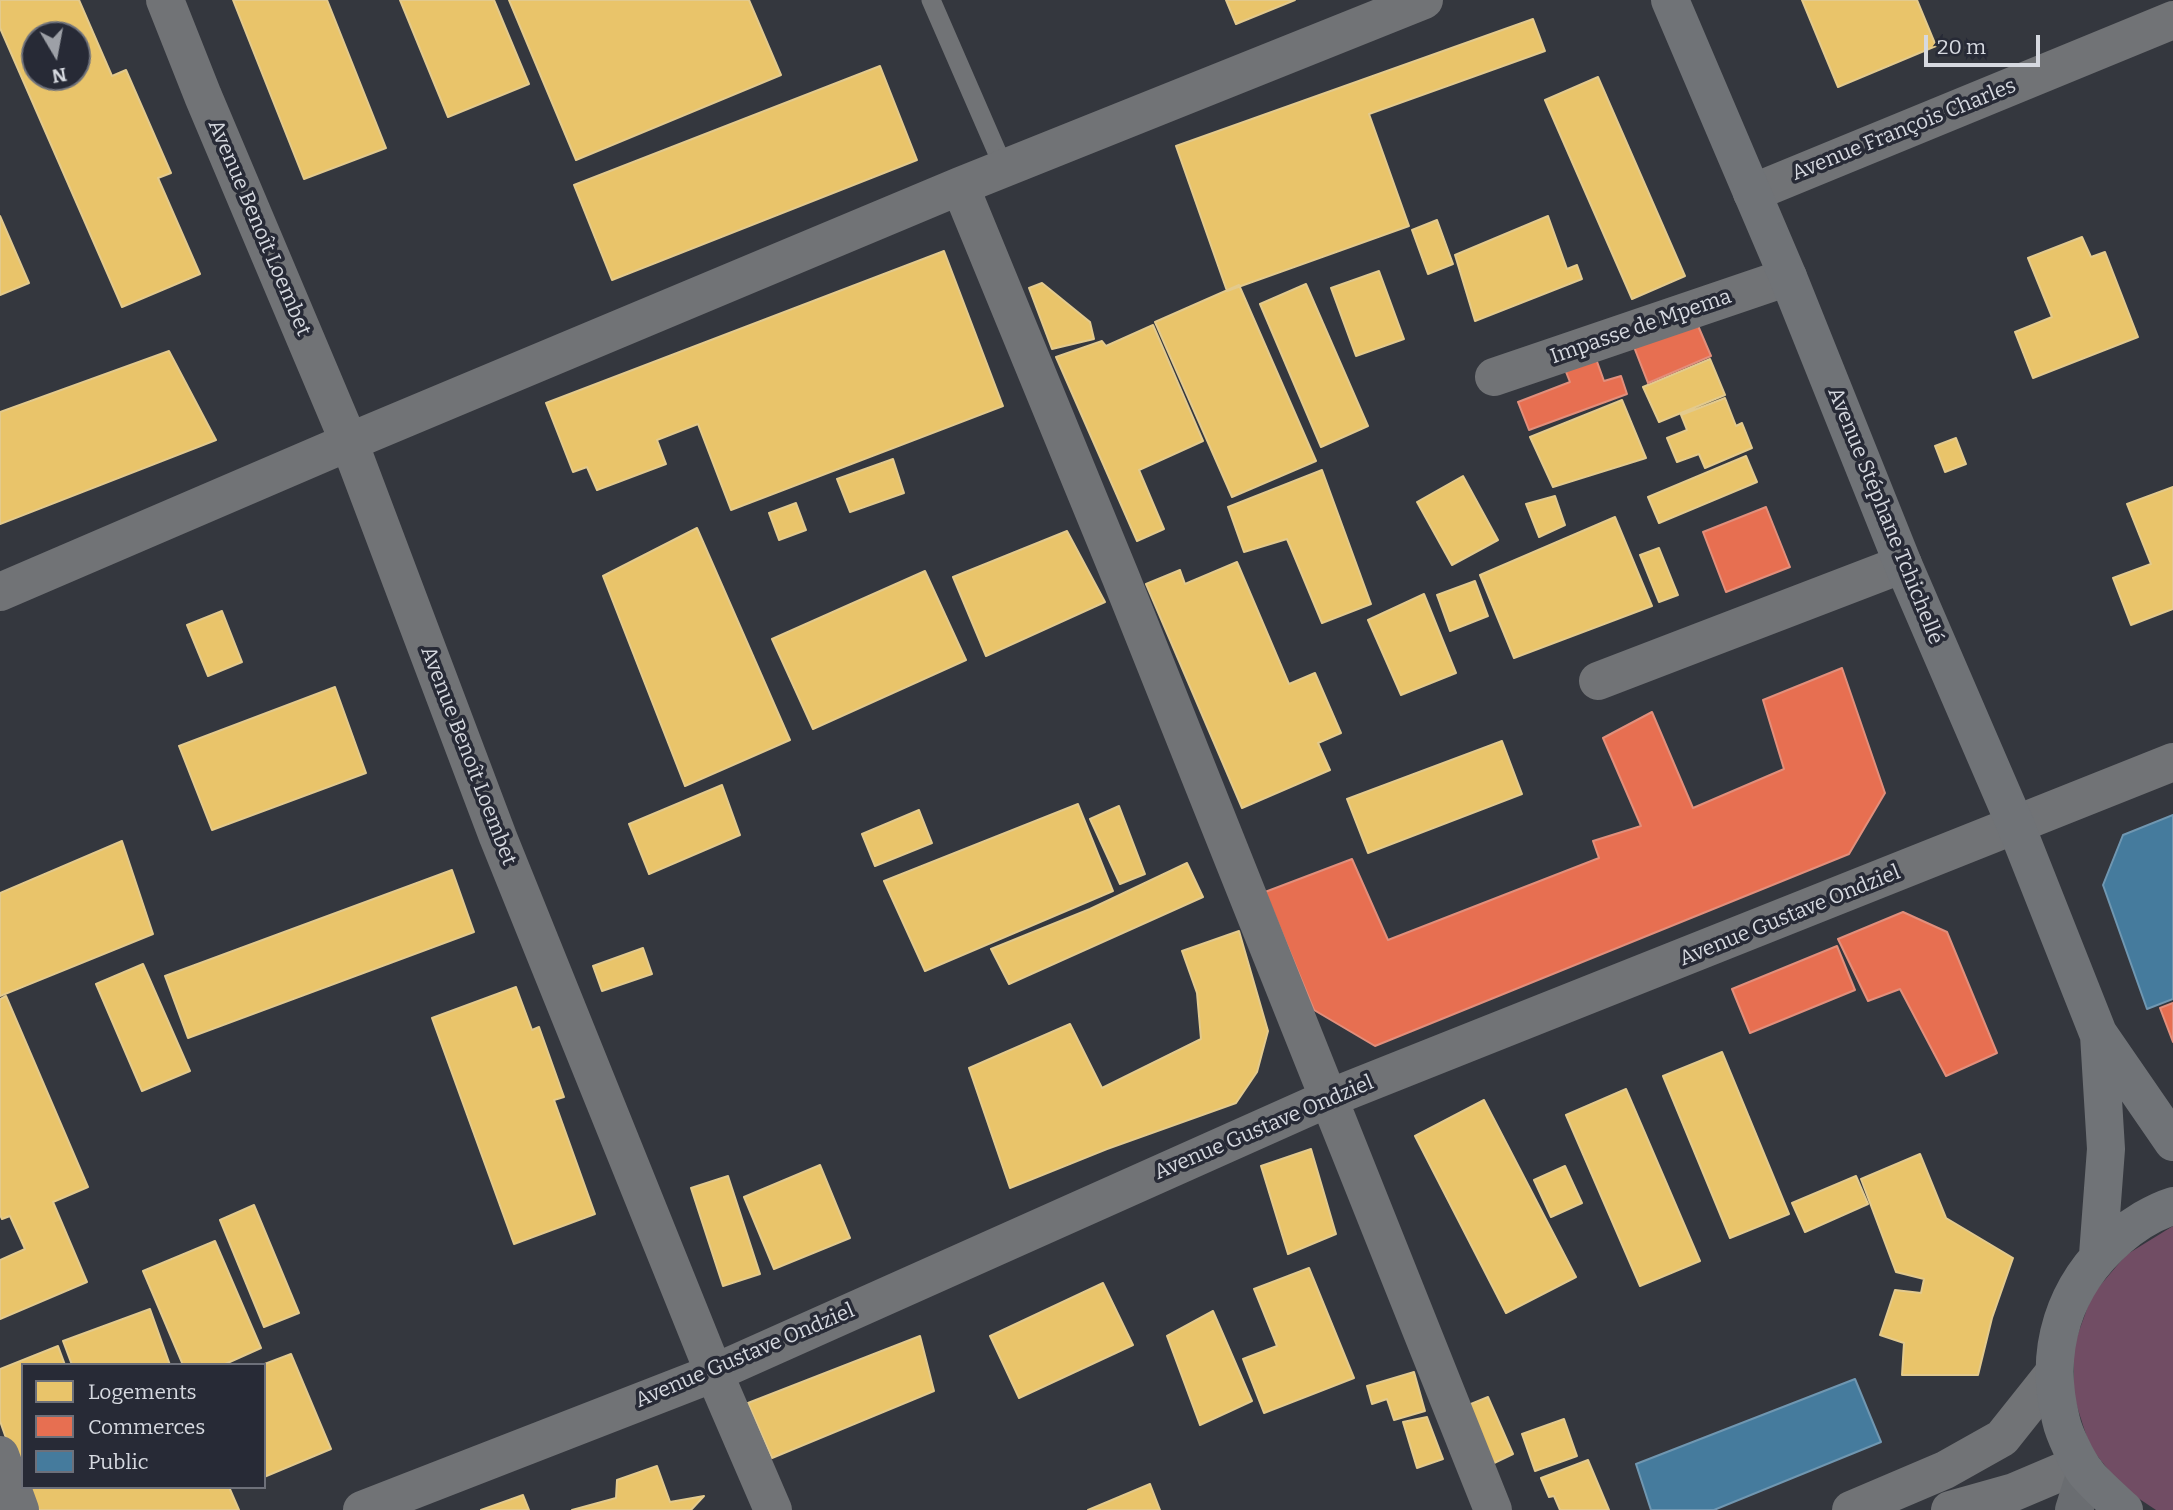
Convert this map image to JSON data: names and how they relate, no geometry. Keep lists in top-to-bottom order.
{
  "streets": {
    "highway": ["Avenue Stéphane Tchichellé"],
    "street": [
      "Avenue François Charles",
      "Avenue Benoît Loembet",
      "Impasse de Mpema",
      "Avenue Gustave Ondziel"
    ]
  },
  "crossings": [
    ["Avenue François Charles", "Avenue Stéphane Tchichellé"],
    ["Avenue Benoît Loembet", "Avenue Gustave Ondziel"],
    ["Impasse de Mpema", "Avenue Stéphane Tchichellé"],
    ["Avenue Stéphane Tchichellé", "Avenue Gustave Ondziel"]
  ],
  "legend": ["Logements", "Commerces", "Public"],
  "scale_bar": "20 m",
  "north": "bottom"
}
